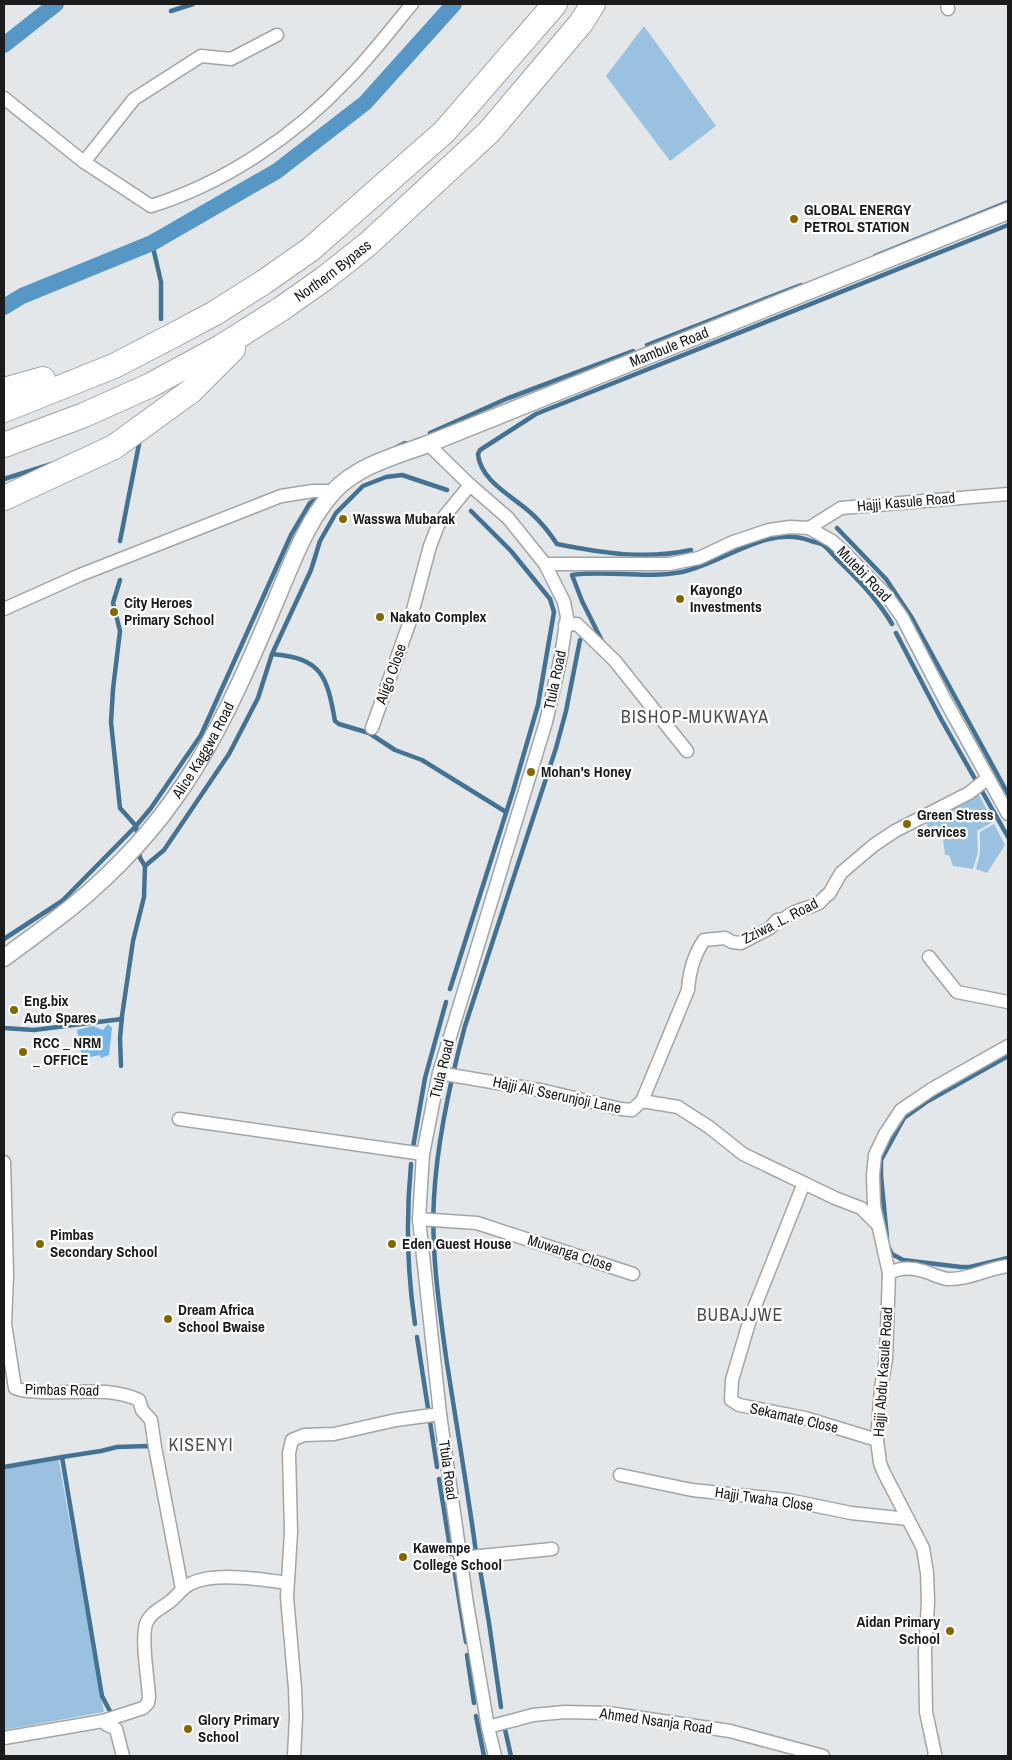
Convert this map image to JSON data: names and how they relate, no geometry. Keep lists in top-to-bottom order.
{
  "streets": {
    "highway": ["Northern Bypass"],
    "street": [
      "Mambule Road",
      "Hajji Kasule Road",
      "Mutebi Road",
      "Aligo Close",
      "Ttula Road",
      "Alice Kaggwa Road",
      "Zziwa .L. Road",
      "Hajji Ali Sserunjoji Lane",
      "Muwanga Close",
      "Hajji Abdu Kasule Road",
      "Pimbas Road",
      "Sekamate Close",
      "Hajji Twaha Close",
      "Ahmed Nsanja Road"
    ]
  },
  "crossings": [
    ["Mambule Road", "Ttula Road"],
    ["Mambule Road", "Alice Kaggwa Road"],
    ["Hajji Kasule Road", "Mutebi Road"],
    ["Mutebi Road", "Zziwa .L. Road"],
    ["Aligo Close", "Ttula Road"],
    ["Ttula Road", "Hajji Ali Sserunjoji Lane"],
    ["Ttula Road", "Muwanga Close"],
    ["Ttula Road", "Ahmed Nsanja Road"],
    ["Zziwa .L. Road", "Hajji Ali Sserunjoji Lane"],
    ["Hajji Ali Sserunjoji Lane", "Hajji Abdu Kasule Road"],
    ["Hajji Ali Sserunjoji Lane", "Sekamate Close"],
    ["Hajji Abdu Kasule Road", "Sekamate Close"],
    ["Hajji Abdu Kasule Road", "Hajji Twaha Close"]
  ],
  "districts": ["BISHOP-MUKWAYA", "BUBAJJWE", "KISENYI"],
  "places": [
    "GLOBAL ENERGY PETROL STATION",
    "Wasswa Mubarak",
    "Kayongo Investments",
    "City Heroes Primary School",
    "Nakato Complex",
    "Mohan's Honey",
    "Green Stress services",
    "Eng.bix Auto Spares",
    "RCC _ NRM _ OFFICE",
    "Pimbas Secondary School",
    "Eden Guest House",
    "Dream Africa School Bwaise",
    "Kawempe College School",
    "Aidan Primary School",
    "Glory Primary School"
  ]
}
